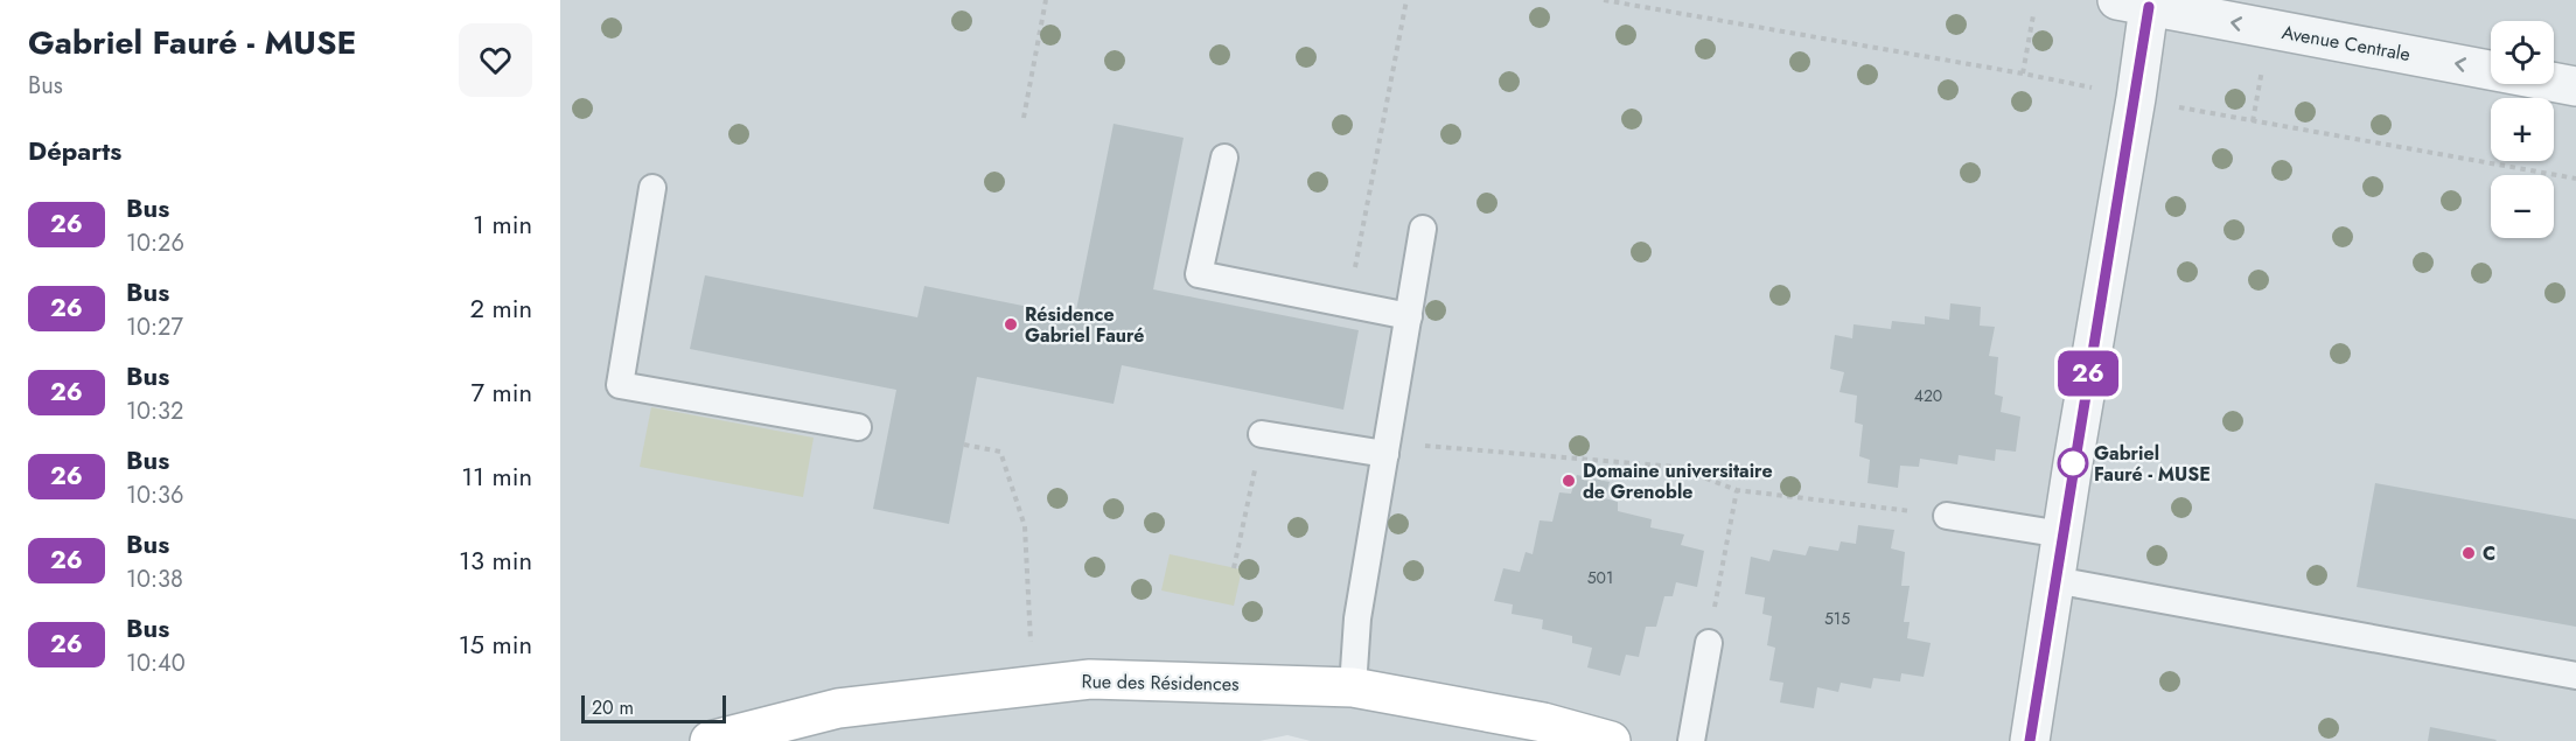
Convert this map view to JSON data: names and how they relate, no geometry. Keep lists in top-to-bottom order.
{
  "streets": {
    "street": ["Avenue Centrale", "Rue des Résidences"]
  },
  "one_way": ["Avenue Centrale"],
  "places": [
    "Résidence Gabriel Fauré",
    "Gabriel Fauré - MUSE",
    "Domaine universitaire de Grenoble",
    "C"
  ],
  "lines": ["bus line 26"],
  "house_numbers": ["420", "501", "515"],
  "scale_bar": "20 m",
  "page": {
    "heading": [
      ["Gabriel Fauré - MUSE", "Bus"],
      "Départs"
    ],
    "on_map": "26",
    "map_buttons": ["+", "−"],
    "list": [
      {
        "mark": "26",
        "name": "Bus",
        "note": "10:26",
        "value": "1 min"
      },
      {
        "mark": "26",
        "name": "Bus",
        "note": "10:27",
        "value": "2 min"
      },
      {
        "mark": "26",
        "name": "Bus",
        "note": "10:32",
        "value": "7 min"
      },
      {
        "mark": "26",
        "name": "Bus",
        "note": "10:36",
        "value": "11 min"
      },
      {
        "mark": "26",
        "name": "Bus",
        "note": "10:38",
        "value": "13 min"
      },
      {
        "mark": "26",
        "name": "Bus",
        "note": "10:40",
        "value": "15 min"
      }
    ],
    "scale": "20 m"
  }
}
